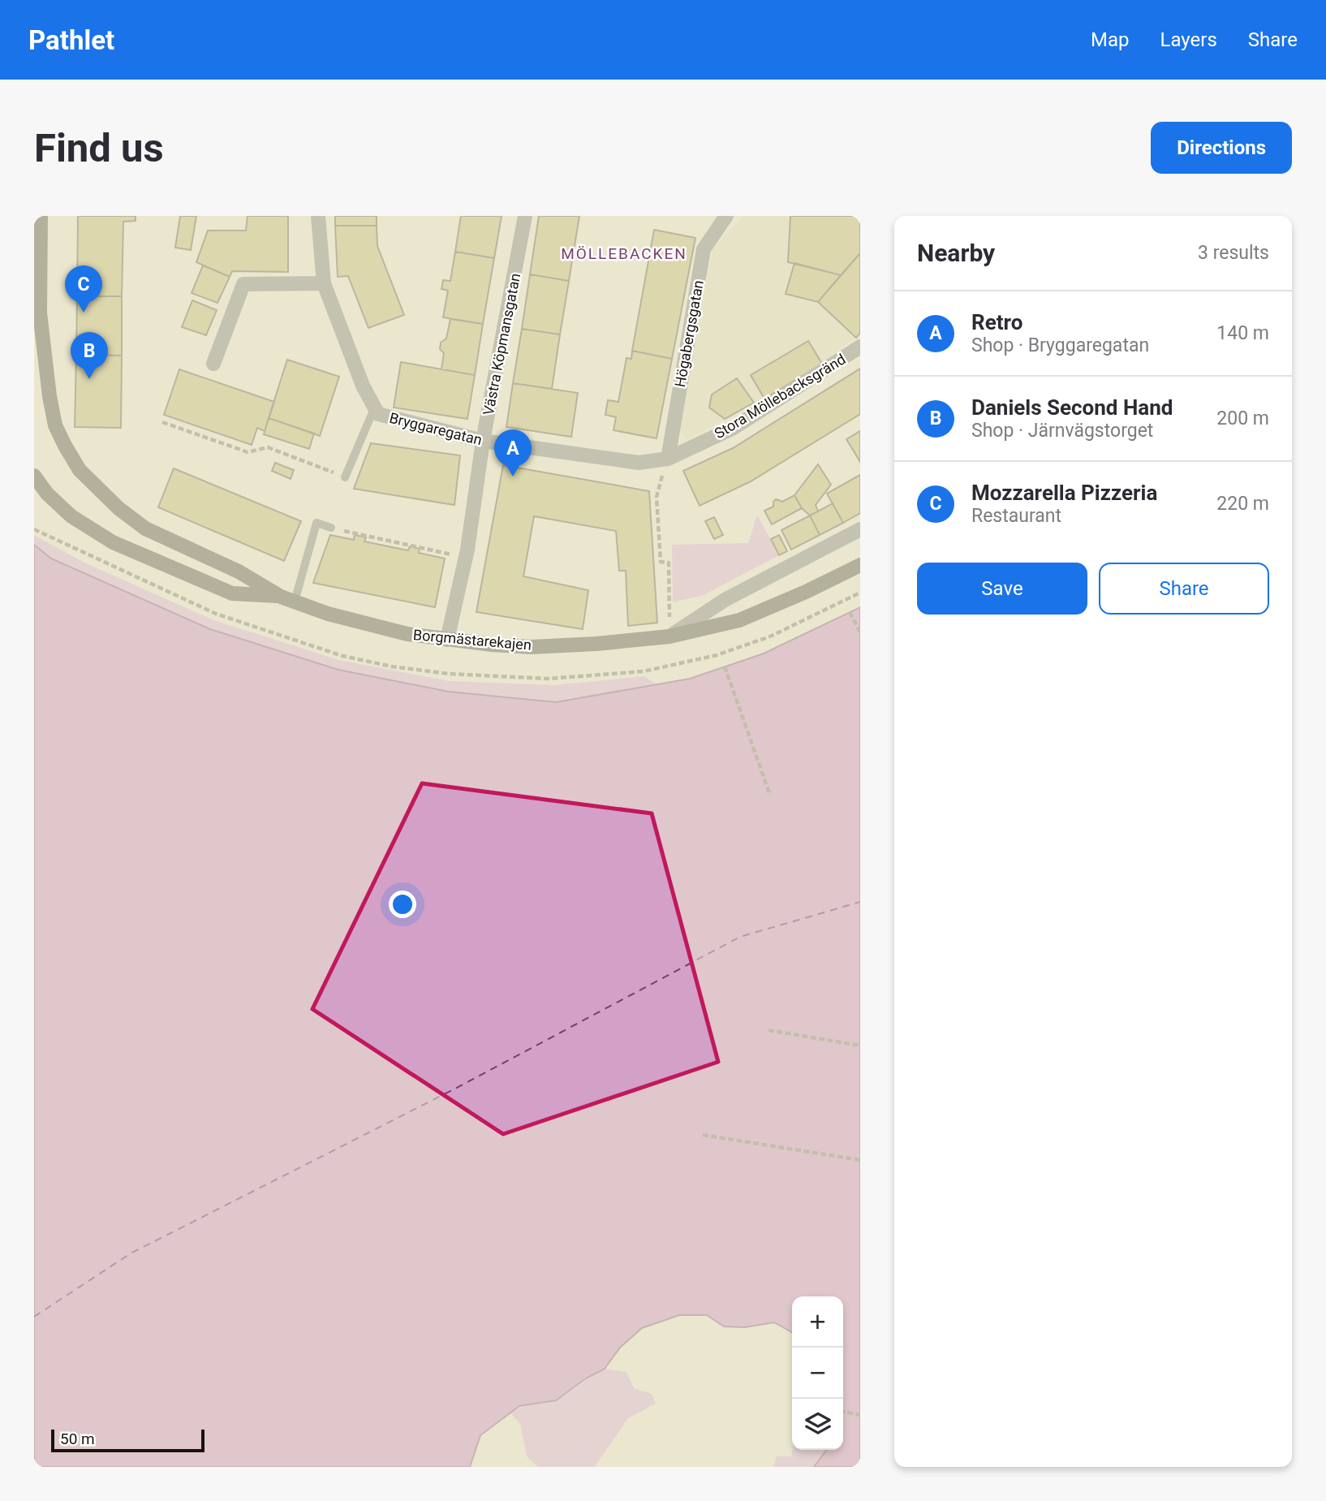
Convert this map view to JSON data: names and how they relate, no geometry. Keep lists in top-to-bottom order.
{
  "streets": {
    "main road": ["Borgmästarekajen"],
    "street": [
      "Högabergsgatan",
      "Västra Köpmansgatan",
      "Stora Möllebacksgränd",
      "Bryggaregatan"
    ]
  },
  "crossings": [
    ["Högabergsgatan", "Stora Möllebacksgränd"],
    ["Högabergsgatan", "Bryggaregatan"],
    ["Västra Köpmansgatan", "Bryggaregatan"],
    ["Västra Köpmansgatan", "Borgmästarekajen"],
    ["Stora Möllebacksgränd", "Bryggaregatan"]
  ],
  "districts": ["MÖLLEBACKEN"],
  "scale_bar": "50 m",
  "page": {
    "header": "Pathlet",
    "nav": ["Map", "Layers", "Share"],
    "buttons": [
      "Directions",
      ["Save", "Share"]
    ],
    "title": "Find us",
    "heading": ["Nearby", "3 results"],
    "pins": ["C", "B", "A"],
    "list": [
      {
        "mark": "A",
        "name": "Retro",
        "note": "Shop · Bryggaregatan",
        "value": "140 m"
      },
      {
        "mark": "B",
        "name": "Daniels Second Hand",
        "note": "Shop · Järnvägstorget",
        "value": "200 m"
      },
      {
        "mark": "C",
        "name": "Mozzarella Pizzeria",
        "note": "Restaurant",
        "value": "220 m"
      }
    ],
    "map_buttons": ["+", "−"],
    "scale": "50 m"
  }
}
